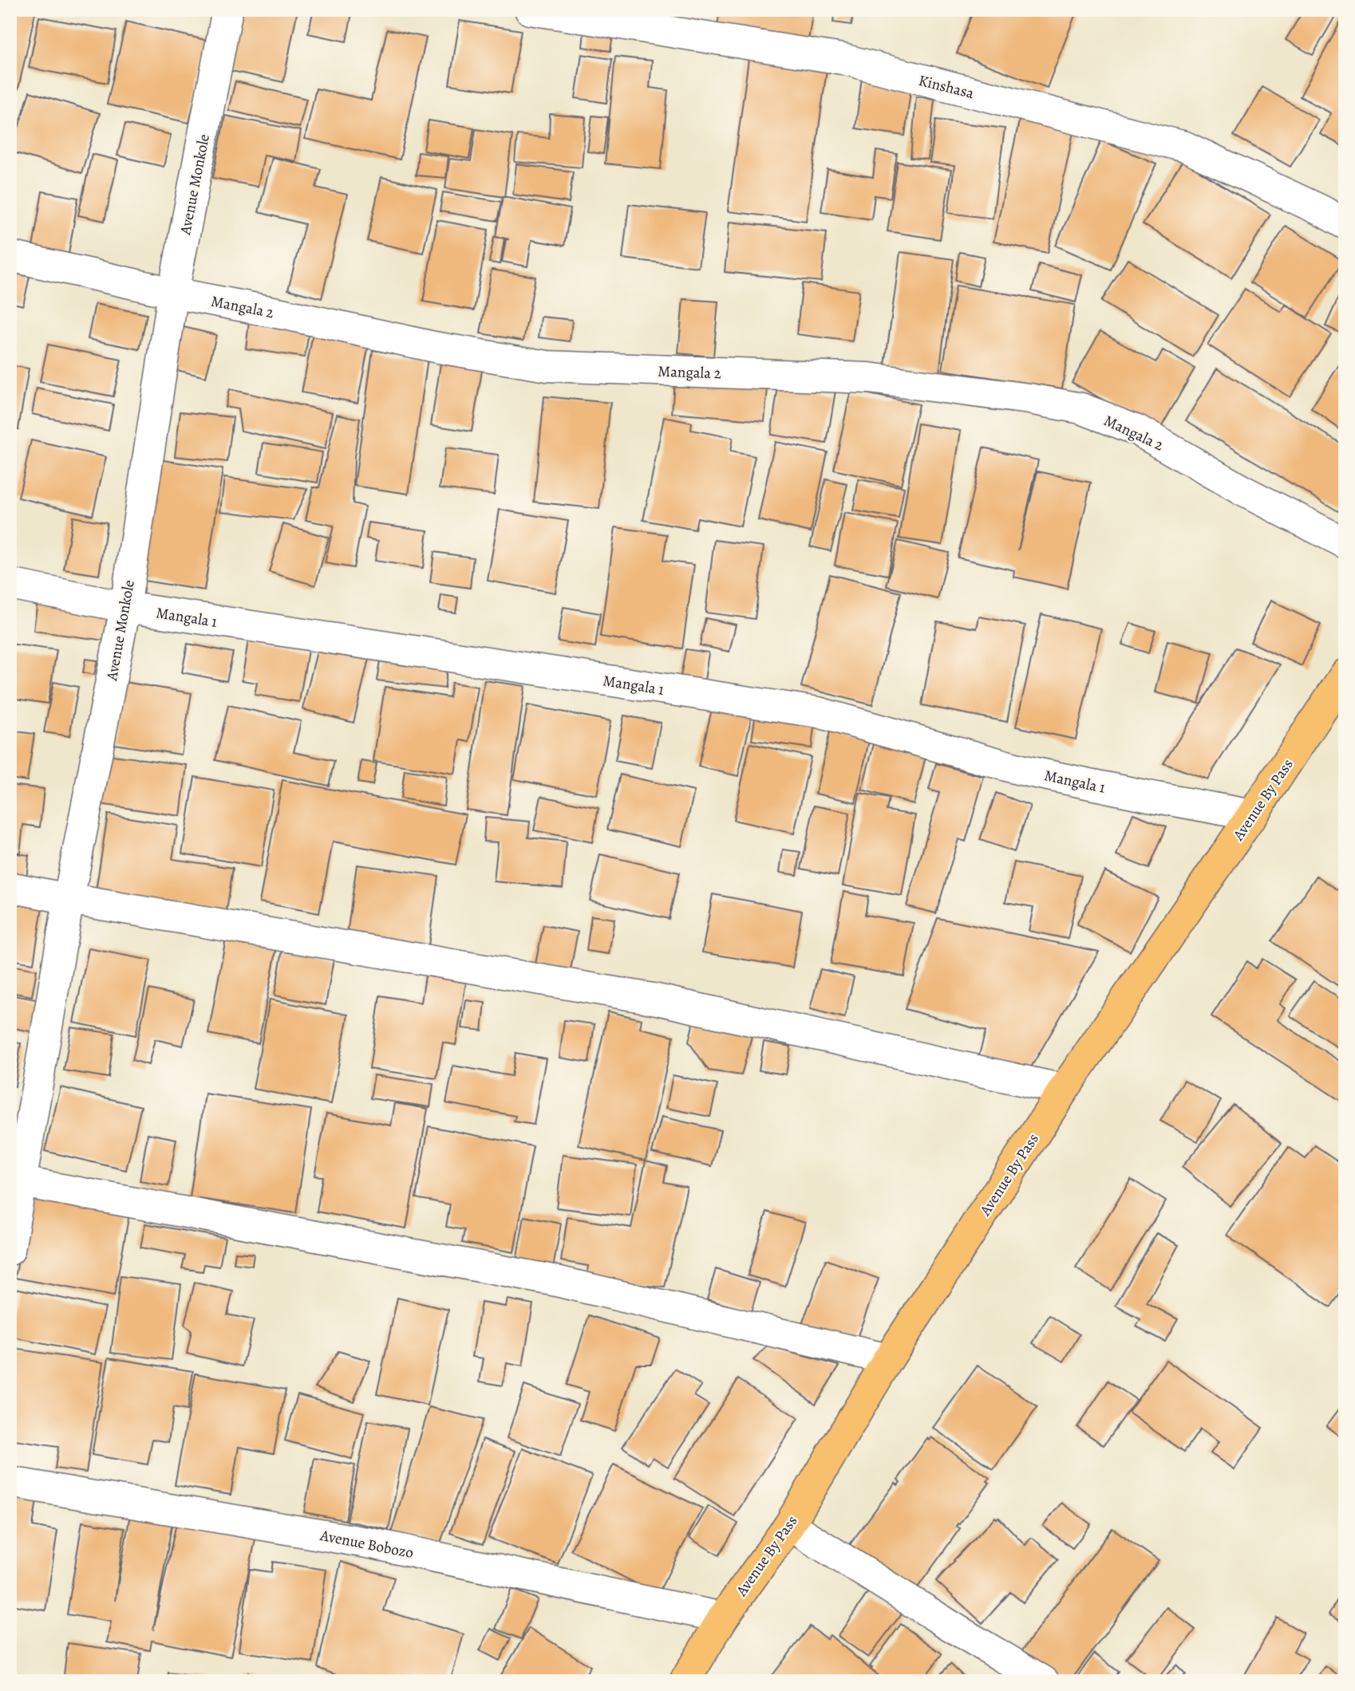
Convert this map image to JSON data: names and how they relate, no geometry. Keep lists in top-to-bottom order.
{
  "streets": {
    "highway": ["Avenue By Pass"],
    "street": [
      "Kinshasa",
      "Avenue Monkole",
      "Mangala 2",
      "Mangala 1",
      "Avenue Bobozo"
    ]
  },
  "crossings": [
    ["Avenue Monkole", "Mangala 2"],
    ["Avenue Monkole", "Mangala 1"],
    ["Mangala 1", "Avenue By Pass"],
    ["Avenue By Pass", "Avenue Bobozo"]
  ]
}
